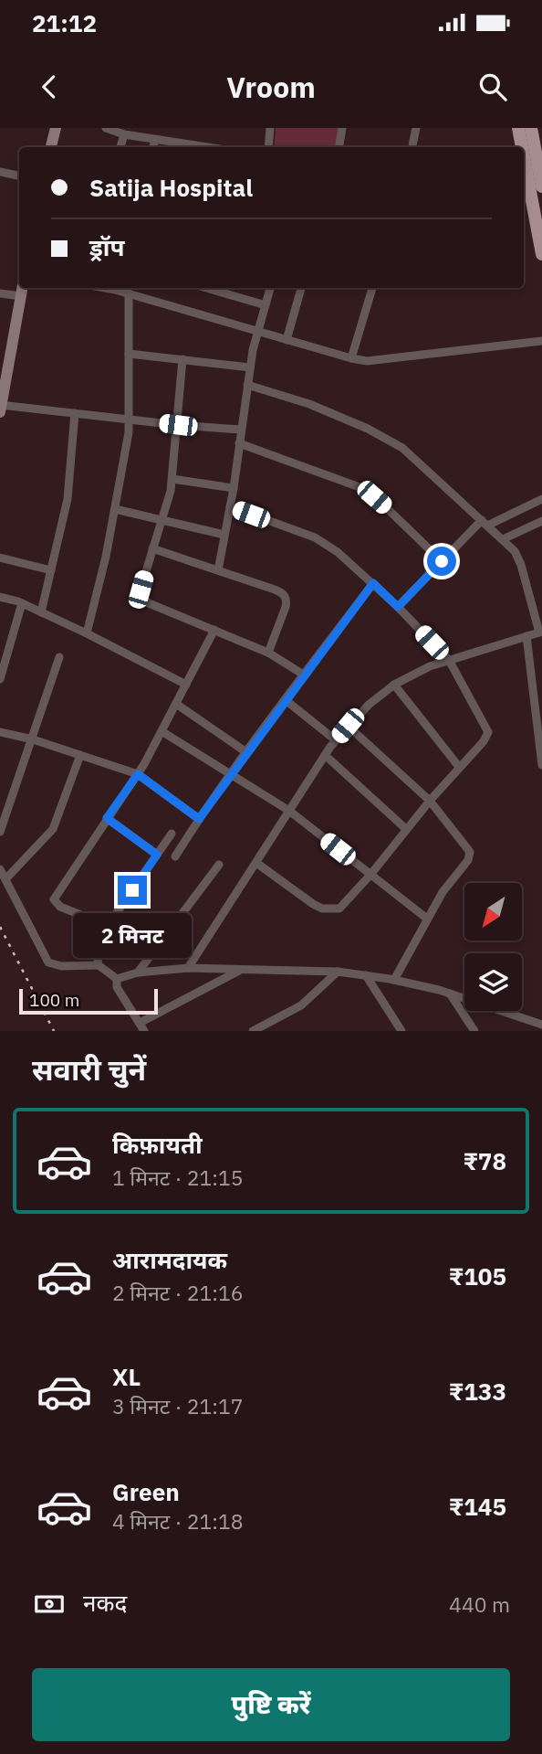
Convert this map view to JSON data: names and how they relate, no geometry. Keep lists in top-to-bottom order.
{
  "scale_bar": "100 m",
  "north": "bottom left",
  "page": {
    "status": "21:12",
    "header": "Vroom",
    "banner": ["Satija Hospital", "ड्रॉप"],
    "bubble": "2 मिनट",
    "scale": "100 m",
    "heading": "सवारी चुनें",
    "list": [
      {
        "name": "किफ़ायती",
        "note": "1 मिनट · 21:15",
        "value": "₹78"
      },
      {
        "name": "आरामदायक",
        "note": "2 मिनट · 21:16",
        "value": "₹105"
      },
      {
        "name": "XL",
        "note": "3 मिनट · 21:17",
        "value": "₹133"
      },
      {
        "name": "Green",
        "note": "4 मिनट · 21:18",
        "value": "₹145"
      }
    ],
    "pay": ["नकद", "440 m"],
    "buttons": "पुष्टि करें"
  }
}
